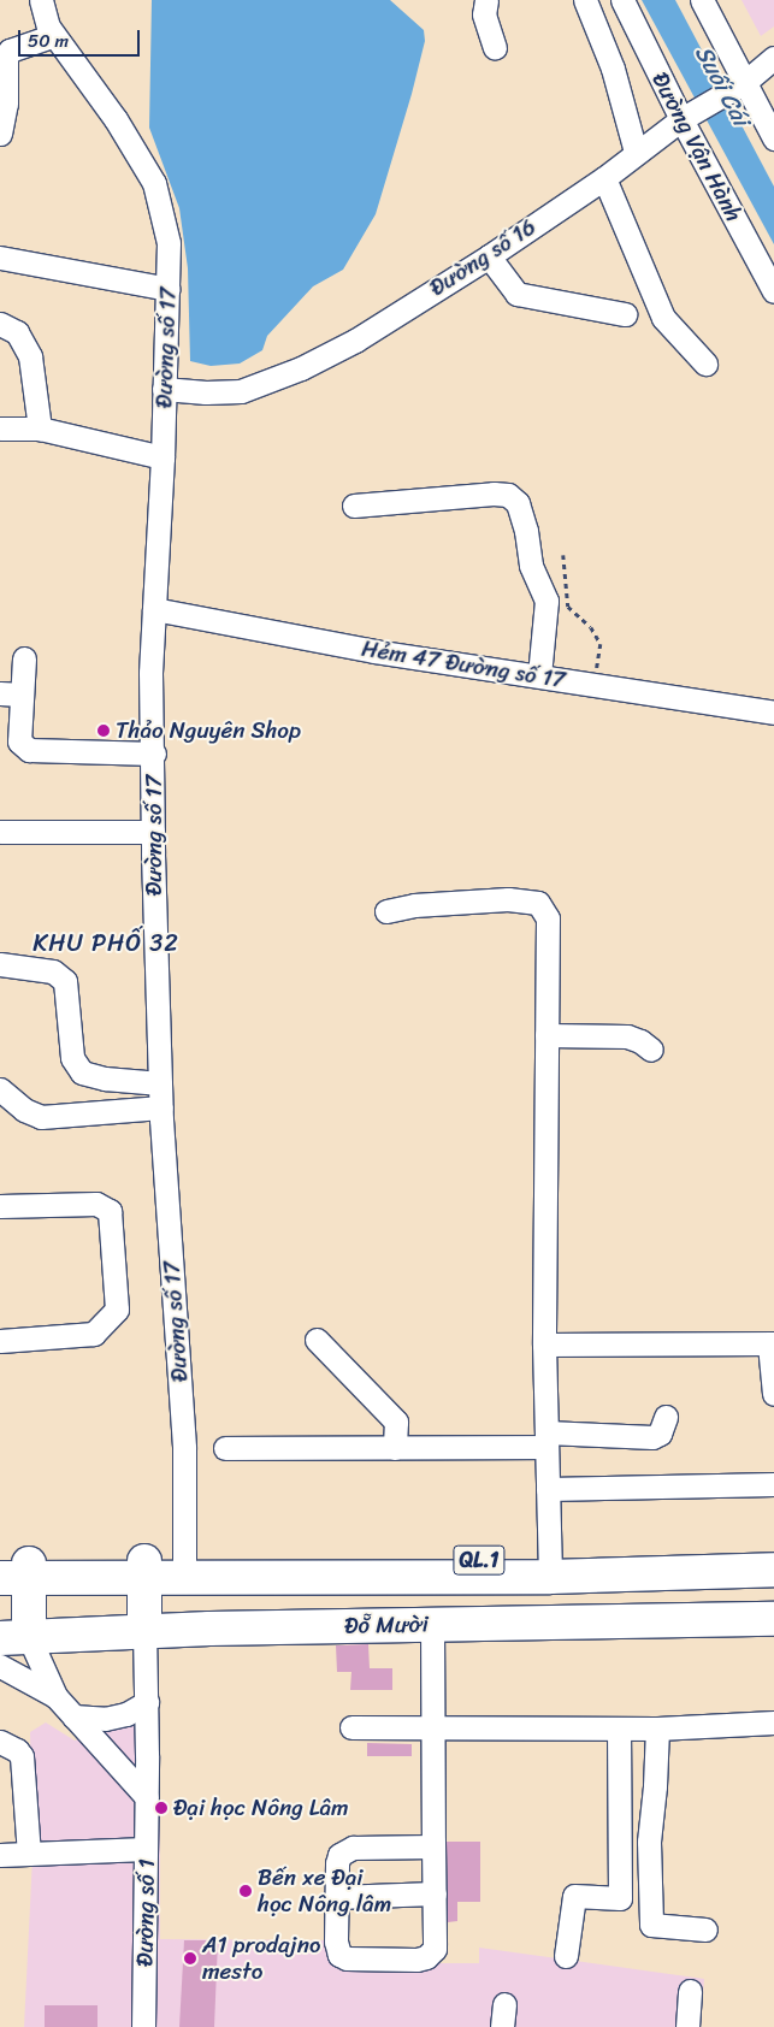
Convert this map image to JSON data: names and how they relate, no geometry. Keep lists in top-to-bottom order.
{
  "streets": {
    "highway": ["QL.1", "Đỗ Mười"],
    "street": [
      "Đường Vận Hành",
      "Đường số 16",
      "Đường số 17",
      "Hẻm 47 Đường số 17",
      "Đường số 1"
    ]
  },
  "crossings": [
    ["Đường Vận Hành", "Đường số 16"],
    ["Đường số 16", "Đường số 17"],
    ["Đường số 17", "Hẻm 47 Đường số 17"],
    ["Đường số 17", "Đỗ Mười"],
    ["Đỗ Mười", "Đường số 1"]
  ],
  "districts": ["KHU PHỐ 32"],
  "water": ["Suối Cái"],
  "places": [
    "Thảo Nguyên Shop",
    "Đại học Nông Lâm",
    "Bến xe Đại học Nông lâm",
    "A1 prodajno mesto"
  ],
  "scale_bar": "50 m"
}
